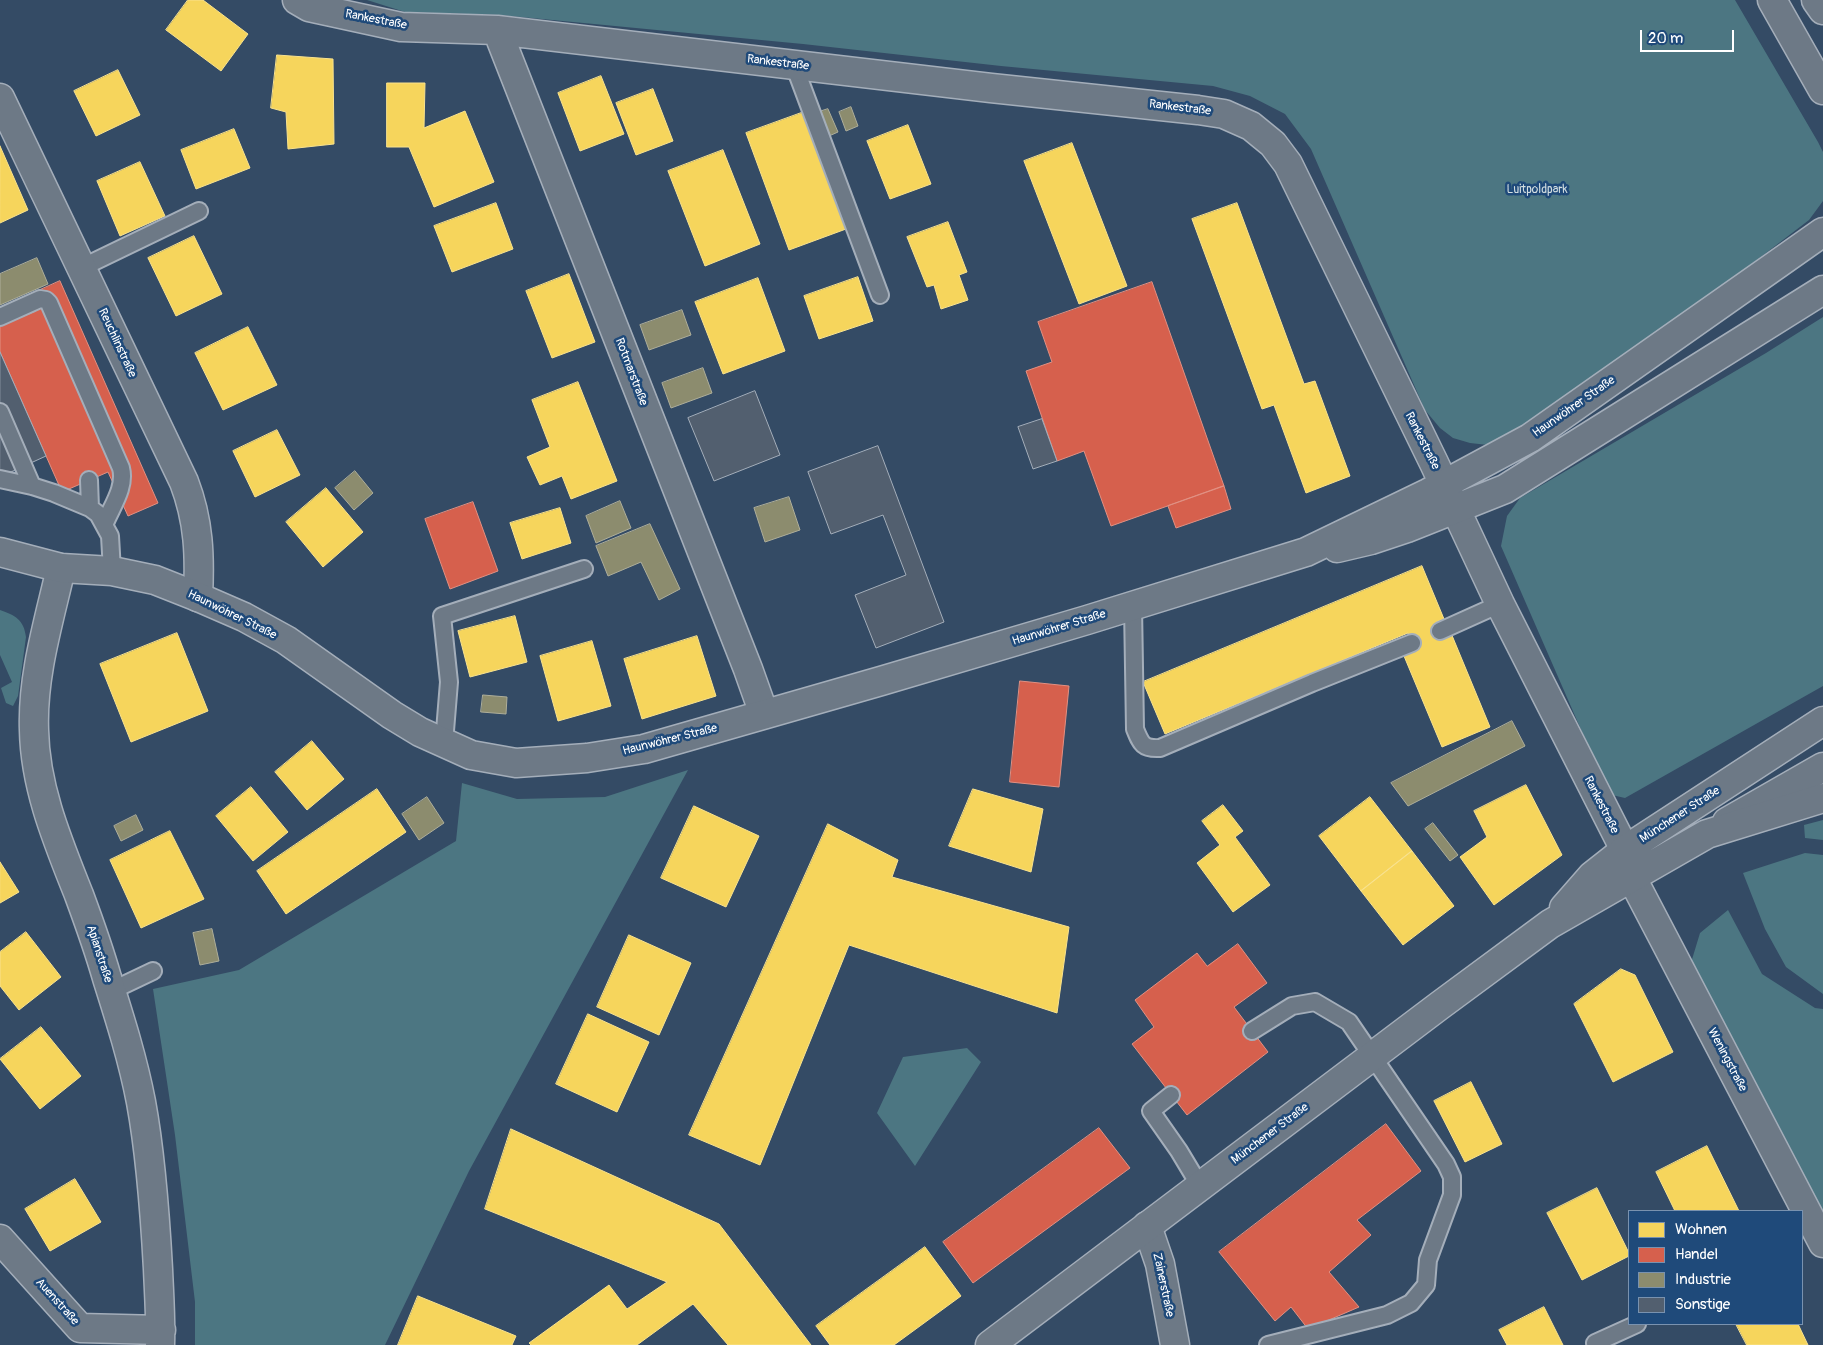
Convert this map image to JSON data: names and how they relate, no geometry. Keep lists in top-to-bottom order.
{
  "streets": {
    "street": [
      "Rankestraße",
      "Reuchlinstraße",
      "Rotmarstraße",
      "Haunwöhrer Straße",
      "Münchener Straße",
      "Apianstraße",
      "Weningstraße",
      "Zainerstraße",
      "Auenstraße"
    ]
  },
  "crossings": [
    ["Rankestraße", "Rotmarstraße"],
    ["Rankestraße", "Haunwöhrer Straße"],
    ["Rankestraße", "Münchener Straße"],
    ["Reuchlinstraße", "Haunwöhrer Straße"],
    ["Rotmarstraße", "Haunwöhrer Straße"],
    ["Haunwöhrer Straße", "Apianstraße"],
    ["Münchener Straße", "Weningstraße"],
    ["Münchener Straße", "Zainerstraße"],
    ["Apianstraße", "Auenstraße"]
  ],
  "parks": ["Luitpoldpark"],
  "legend": [
    "Wohnen",
    "Handel",
    "Industrie",
    "Sonstige"
  ],
  "scale_bar": "20 m"
}
